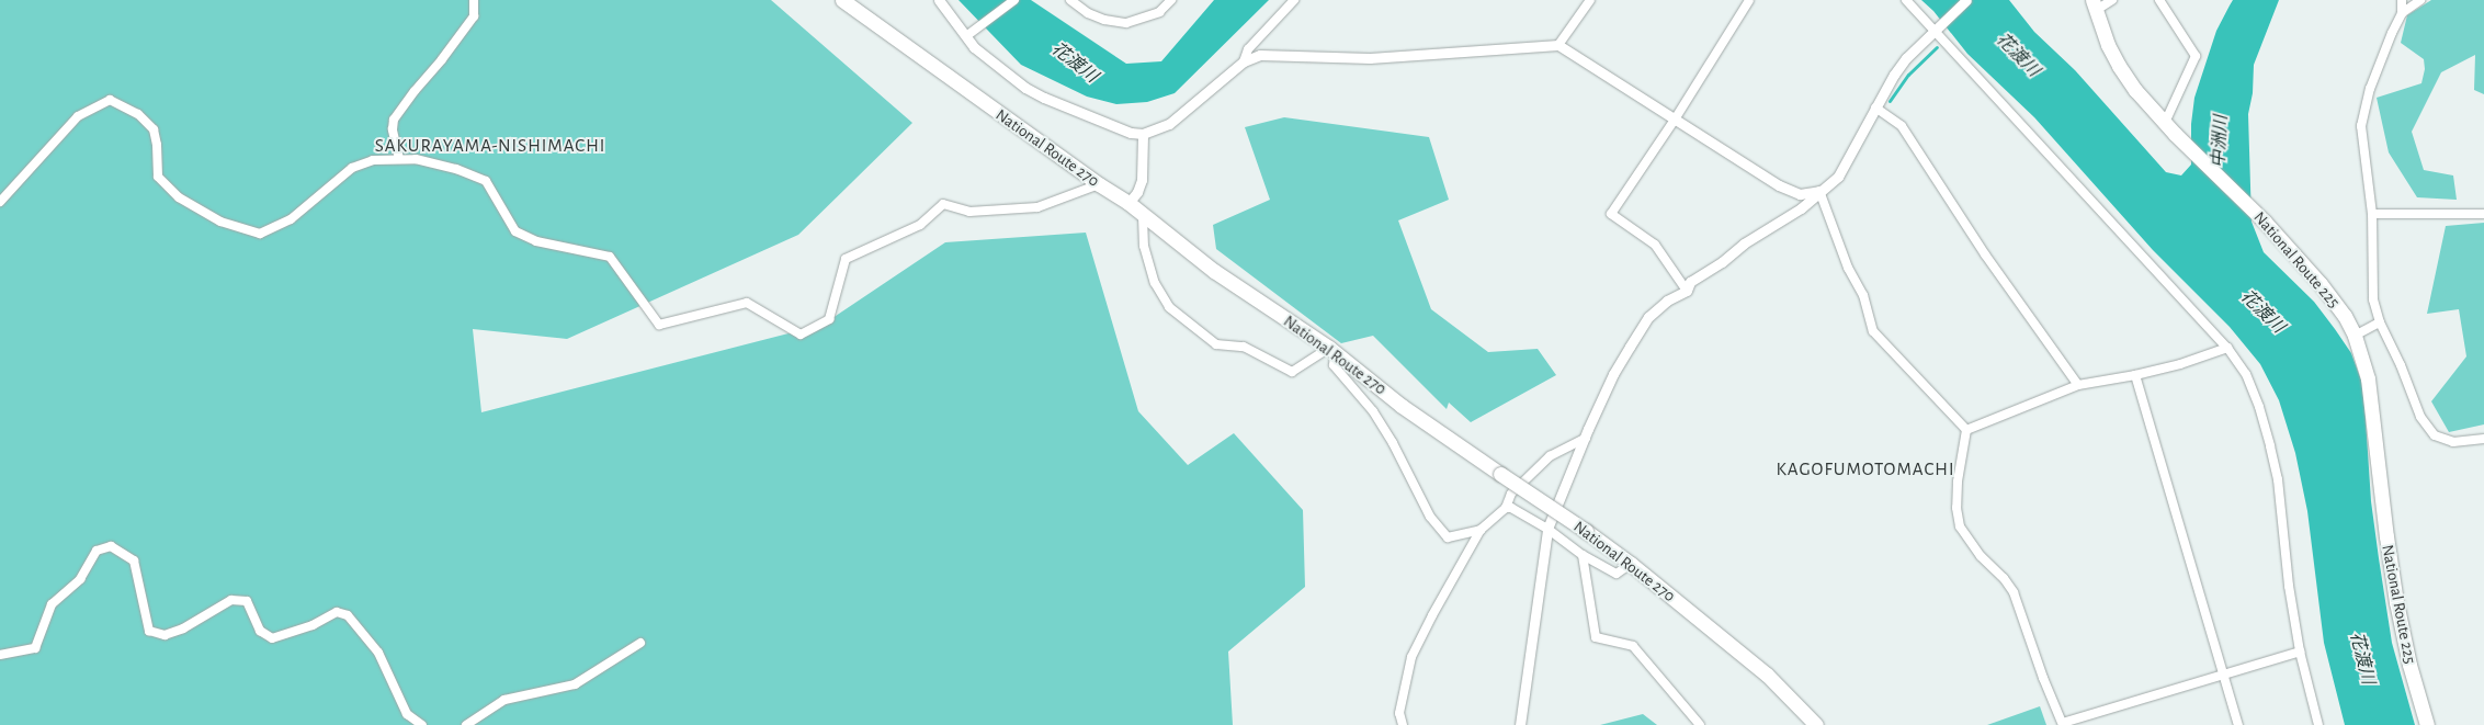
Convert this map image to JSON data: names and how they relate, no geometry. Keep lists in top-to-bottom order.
{
  "streets": {
    "highway": ["National Route 270", "National Route 225"]
  },
  "districts": ["SAKURAYAMA-NISHIMACHI", "KAGOFUMOTOMACHI"],
  "water": ["花渡川", "中洲川"]
}
